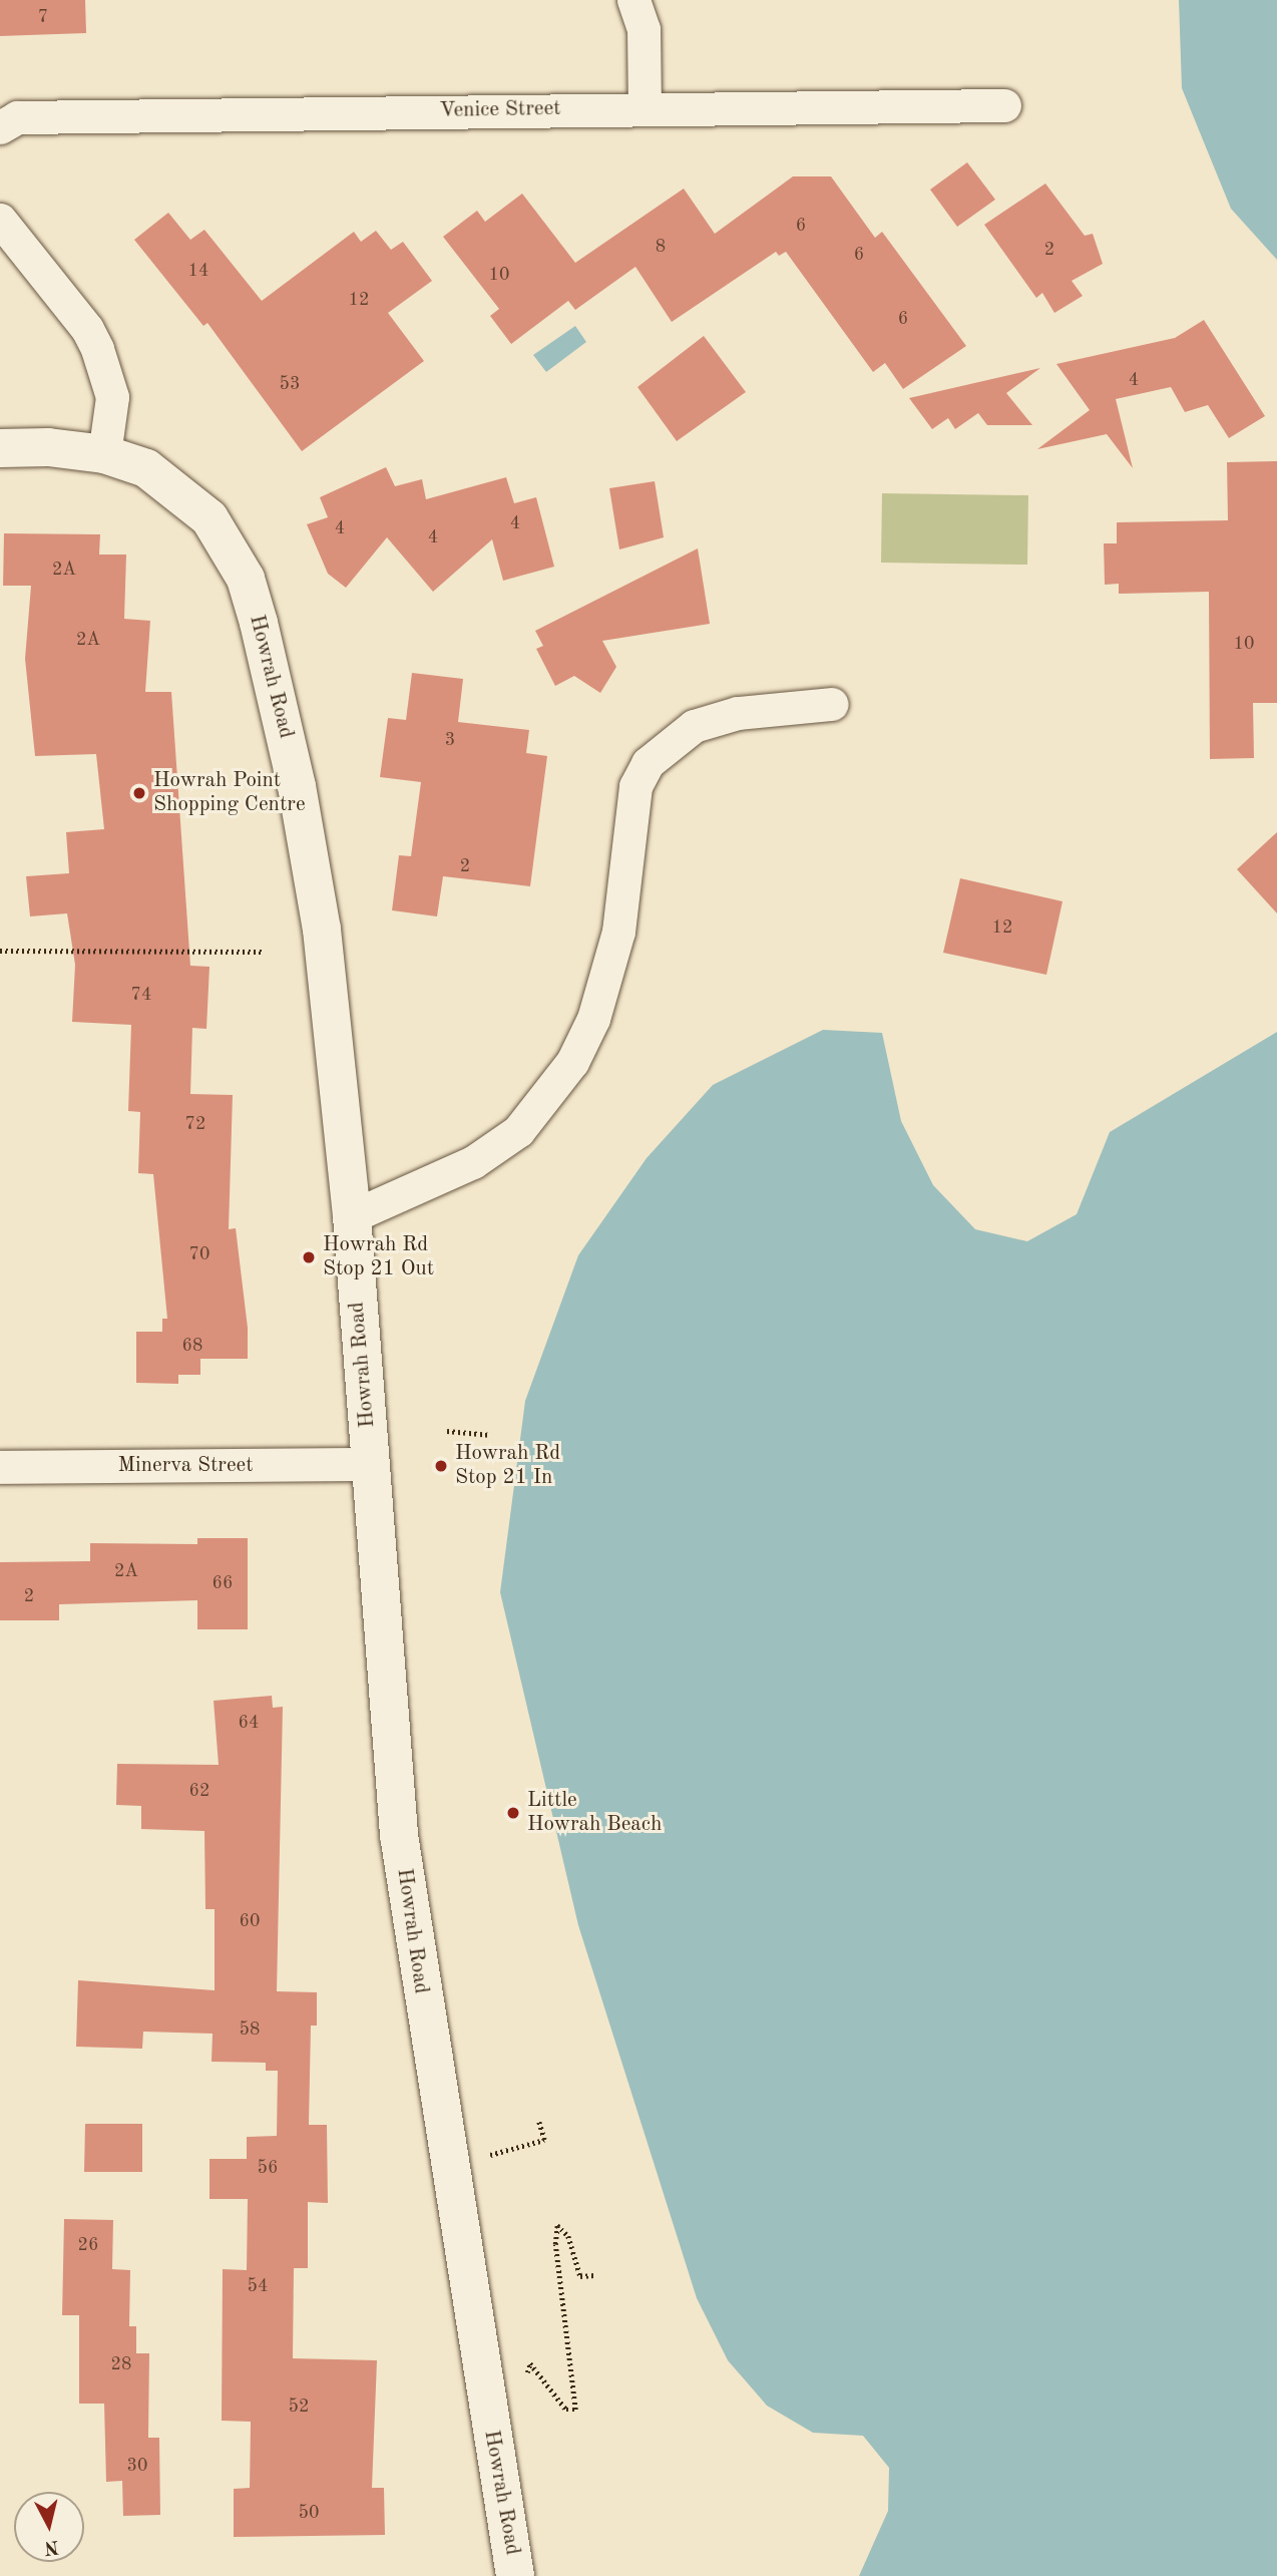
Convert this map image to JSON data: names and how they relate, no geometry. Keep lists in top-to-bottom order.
{
  "streets": {
    "street": ["Venice Street", "Howrah Road", "Minerva Street"]
  },
  "crossings": [
    ["Howrah Road", "Minerva Street"]
  ],
  "places": [
    "Howrah Point Shopping Centre",
    "Howrah Rd Stop 21 Out",
    "Howrah Rd Stop 21 In",
    "Little Howrah Beach"
  ],
  "house_numbers": [
    "7",
    "6",
    "8",
    "2",
    "6",
    "14",
    "10",
    "12",
    "6",
    "4",
    "53",
    "4",
    "4",
    "4",
    "2A",
    "2A",
    "10",
    "3",
    "2",
    "12",
    "74",
    "72",
    "70",
    "68",
    "2A",
    "66",
    "2",
    "64",
    "62",
    "60",
    "58",
    "56",
    "26",
    "54",
    "28",
    "52",
    "30",
    "50"
  ],
  "north": "bottom"
}
